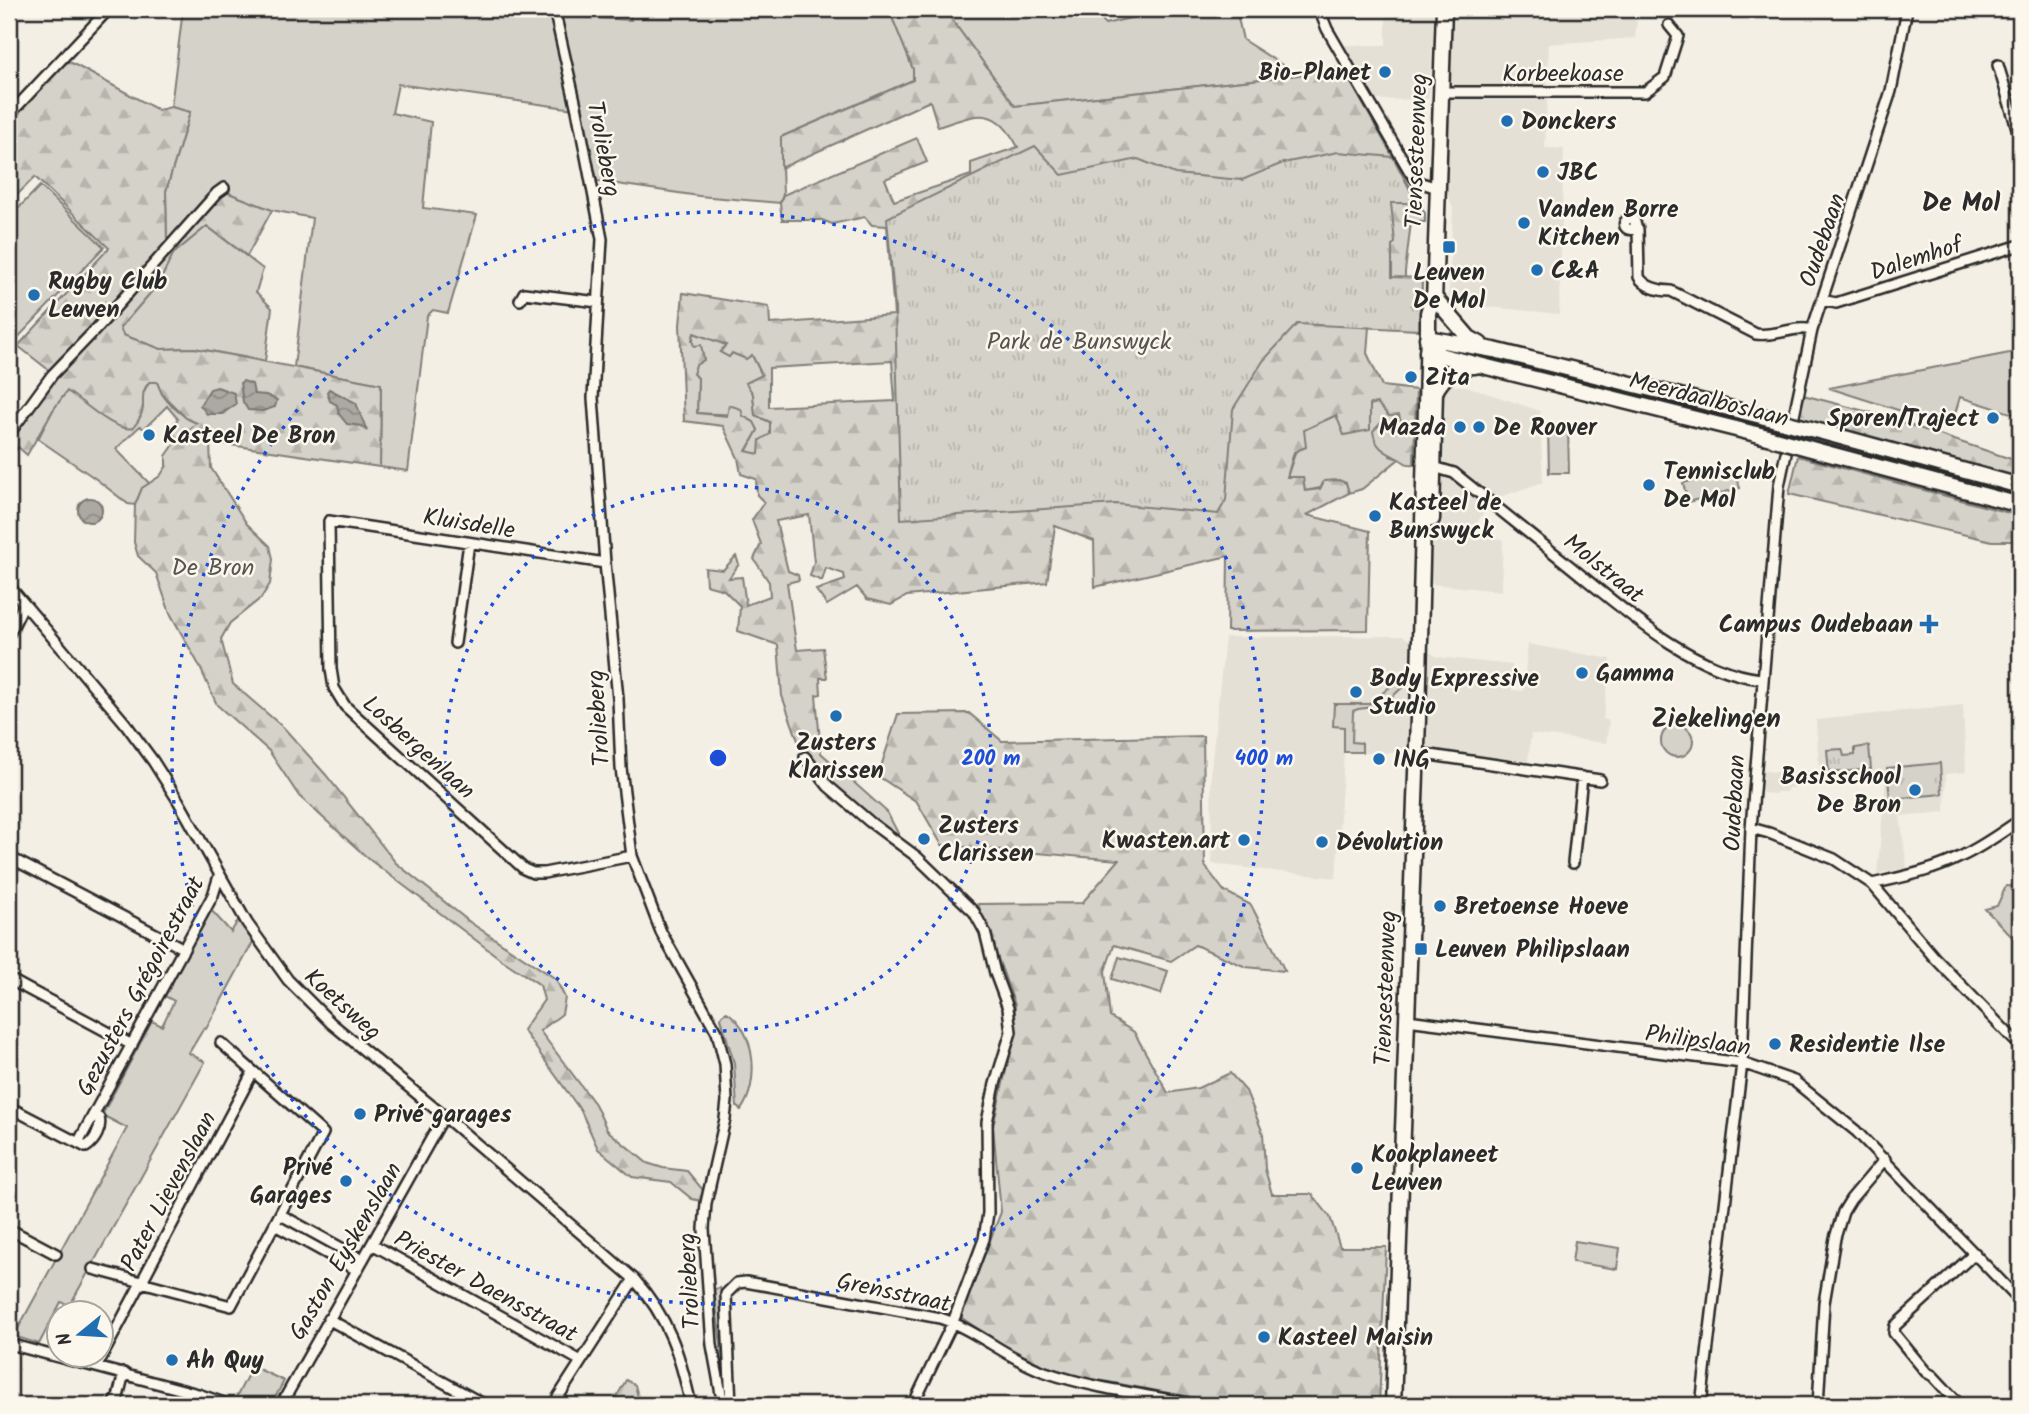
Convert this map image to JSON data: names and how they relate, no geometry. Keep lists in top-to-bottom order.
{
  "streets": {
    "main road": ["Tiensesteenweg", "Meerdaalboslaan"],
    "street": [
      "Korbeekoase",
      "Trolieberg",
      "Oudebaan",
      "Dalemhof",
      "Kluisdelle",
      "Molstraat",
      "Losbergenlaan",
      "Gezusters Grégoirestraat",
      "Koetsweg",
      "Philipslaan",
      "Pater Lievenslaan",
      "Gaston Eyskenslaan",
      "Priester Daensstraat",
      "Grensstraat"
    ]
  },
  "crossings": [
    ["Korbeekoase", "Tiensesteenweg"],
    ["Trolieberg", "Kluisdelle"],
    ["Trolieberg", "Losbergenlaan"],
    ["Tiensesteenweg", "Meerdaalboslaan"],
    ["Tiensesteenweg", "Molstraat"],
    ["Tiensesteenweg", "Philipslaan"],
    ["Oudebaan", "Dalemhof"],
    ["Oudebaan", "Molstraat"],
    ["Oudebaan", "Philipslaan"],
    ["Kluisdelle", "Losbergenlaan"],
    ["Gezusters Grégoirestraat", "Koetsweg"],
    ["Koetsweg", "Gaston Eyskenslaan"],
    ["Gaston Eyskenslaan", "Priester Daensstraat"]
  ],
  "districts": ["De Mol", "Ziekelingen"],
  "parks": ["Park de Bunswyck", "De Bron"],
  "places": {
    "other": [
      "Bio-Planet",
      "Donckers",
      "JBC",
      "Vanden Borre Kitchen",
      "C&A",
      "Rugby Club Leuven",
      "Zita",
      "Sporen/Traject",
      "Mazda",
      "De Roover",
      "Kasteel De Bron",
      "Tennisclub De Mol",
      "Kasteel de Bunswyck",
      "Gamma",
      "Body Expressive Studio",
      "Zusters Klarissen",
      "ING",
      "Basisschool De Bron",
      "Zusters Clarissen",
      "Kwasten.art",
      "Dévolution",
      "Bretoense Hoeve",
      "Residentie Ilse",
      "Privé garages",
      "Kookplaneet Leuven",
      "Privé Garages",
      "Kasteel Maisin",
      "Ah Quy"
    ],
    "transit": ["Leuven De Mol", "Leuven Philipslaan"],
    "health": ["Campus Oudebaan"]
  },
  "north": "left",
  "rings": ["200 m", "400 m"]
}
